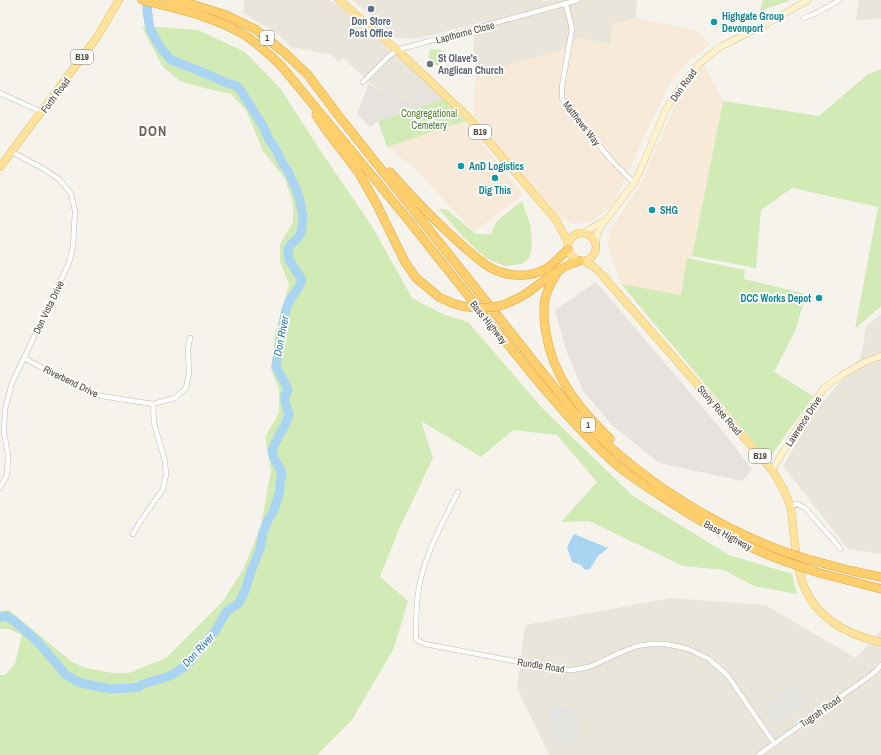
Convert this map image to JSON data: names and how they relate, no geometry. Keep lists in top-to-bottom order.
{
  "streets": {
    "highway": ["1", "Bass Highway"],
    "main road": [
      "B19",
      "Don Road",
      "Forth Road",
      "Stony Rise Road",
      "Lawrence Drive"
    ],
    "street": [
      "Lapthorne Close",
      "Matthews Way",
      "Don Vista Drive",
      "Riverbend Drive",
      "Rundle Road",
      "Tugrah Road"
    ]
  },
  "crossings": [
    ["Lapthorne Close", "B19"],
    ["Lapthorne Close", "Matthews Way"],
    ["B19", "Don Road"],
    ["B19", "Stony Rise Road"],
    ["Don Road", "Matthews Way"],
    ["Don Road", "Stony Rise Road"],
    ["Forth Road", "Don Vista Drive"],
    ["Don Vista Drive", "Riverbend Drive"],
    ["Stony Rise Road", "Lawrence Drive"],
    ["Rundle Road", "Tugrah Road"]
  ],
  "districts": ["DON"],
  "water": ["Don River"],
  "parks": ["Congregational Cemetery"],
  "places": [
    "Don Store Post Office",
    "Highgate Group Devonport",
    "St Olave's Anglican Church",
    "AnD Logistics",
    "Dig This",
    "SHG",
    "DCC Works Depot"
  ]
}
